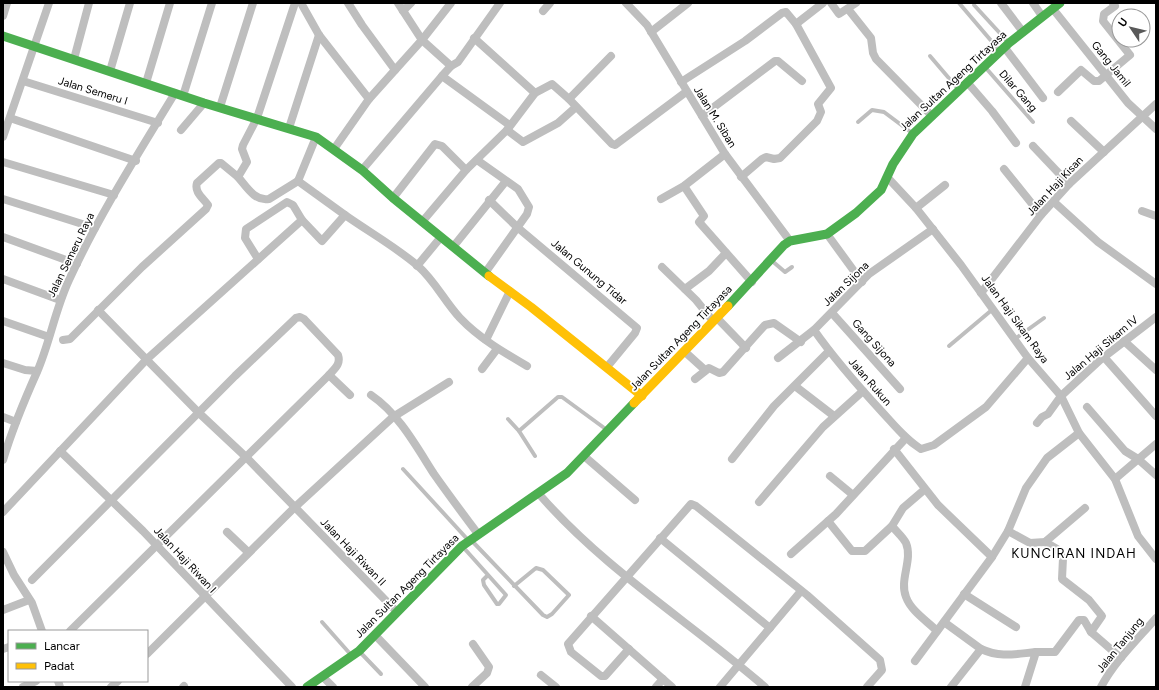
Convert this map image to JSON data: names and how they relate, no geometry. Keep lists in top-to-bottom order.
{
  "streets": {
    "main road": ["Jalan Sultan Ageng Tirtayasa"],
    "street": [
      "Gang Jamil",
      "Jalan Semeru I",
      "Jalan M. Siban",
      "Jalan Haji Kisan",
      "Jalan Semeru Raya",
      "Jalan Gunung Tidar",
      "Jalan Sijona",
      "Jalan Haji Sikam Raya",
      "Gang Sijona",
      "Jalan Haji Sikam IV",
      "Jalan Rukun",
      "Jalan Haji Riwan II",
      "Jalan Haji Riwan I",
      "Jalan Tanjung"
    ],
    "lane": ["Dilar Gang"]
  },
  "crossings": [
    ["Gang Jamil", "Jalan Sultan Ageng Tirtayasa"],
    ["Gang Jamil", "Jalan Haji Kisan"],
    ["Jalan Sultan Ageng Tirtayasa", "Dilar Gang"],
    ["Jalan Sultan Ageng Tirtayasa", "Jalan M. Siban"],
    ["Jalan Sultan Ageng Tirtayasa", "Jalan Haji Sikam Raya"],
    ["Jalan Sultan Ageng Tirtayasa", "Jalan Haji Riwan II"],
    ["Jalan Semeru I", "Jalan Semeru Raya"],
    ["Jalan Haji Kisan", "Jalan Haji Sikam Raya"],
    ["Jalan Sijona", "Jalan Haji Sikam Raya"],
    ["Jalan Sijona", "Gang Sijona"],
    ["Jalan Sijona", "Jalan Rukun"],
    ["Jalan Haji Sikam Raya", "Jalan Haji Sikam IV"],
    ["Jalan Haji Sikam Raya", "Jalan Rukun"]
  ],
  "districts": ["KUNCIRAN INDAH"],
  "legend": ["Lancar", "Padat"],
  "north": "top left"
}
